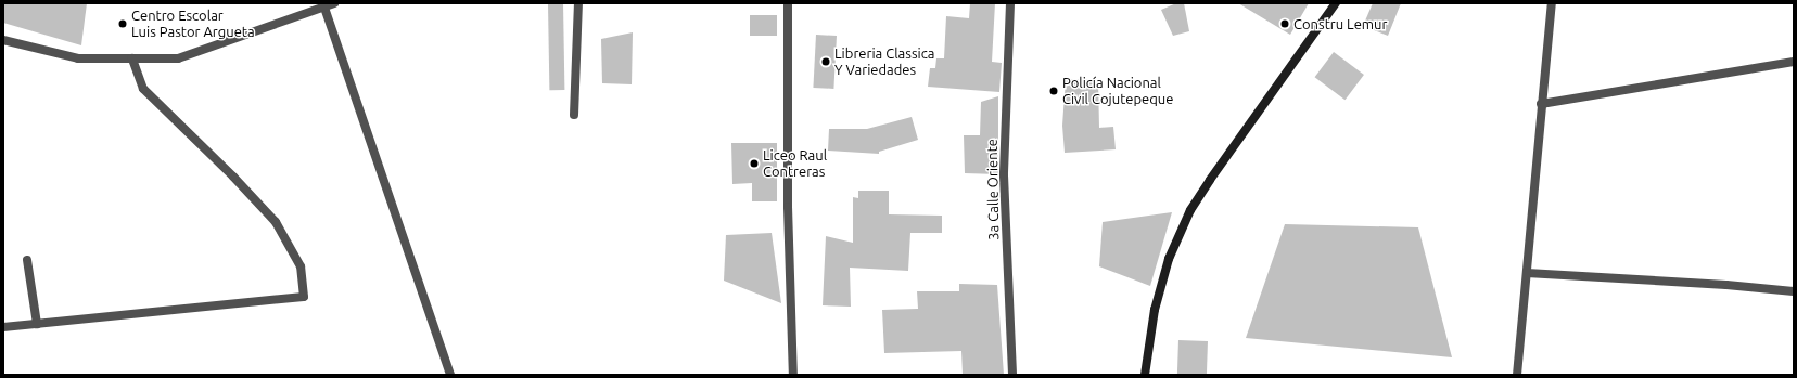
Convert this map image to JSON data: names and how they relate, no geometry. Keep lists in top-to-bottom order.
{
  "streets": {
    "street": ["3a Calle Oriente"]
  },
  "places": [
    "Centro Escolar Luis Pastor Argueta",
    "Constru Lemur",
    "Libreria Classica Y Variedades",
    "Policía Nacional Civil Cojutepeque",
    "Liceo Raul Contreras"
  ]
}
